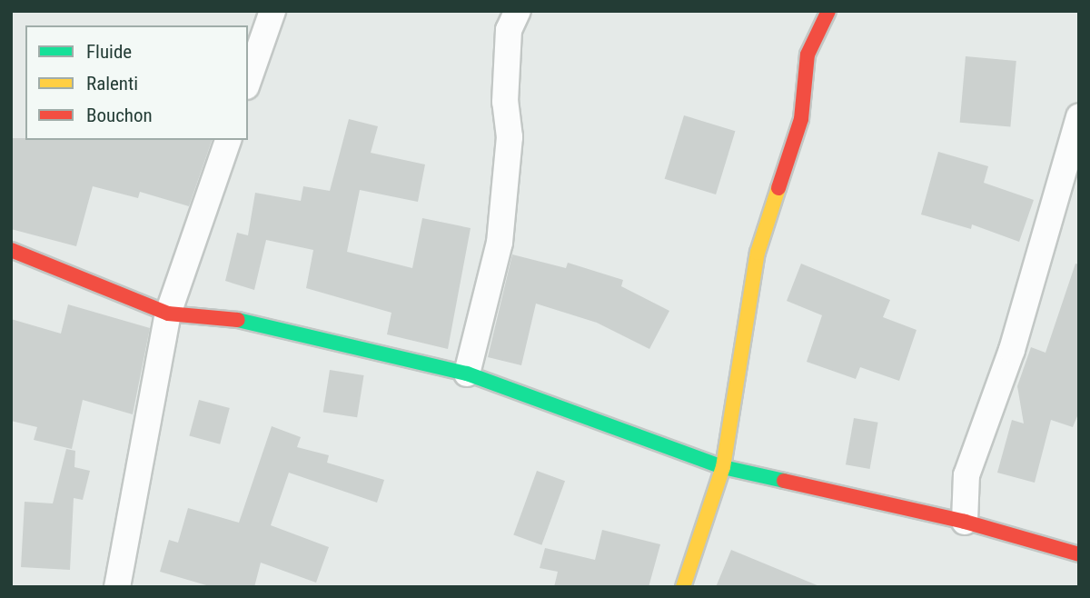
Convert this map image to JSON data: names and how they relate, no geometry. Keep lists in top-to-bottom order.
{
  "legend": ["Fluide", "Ralenti", "Bouchon"]
}
